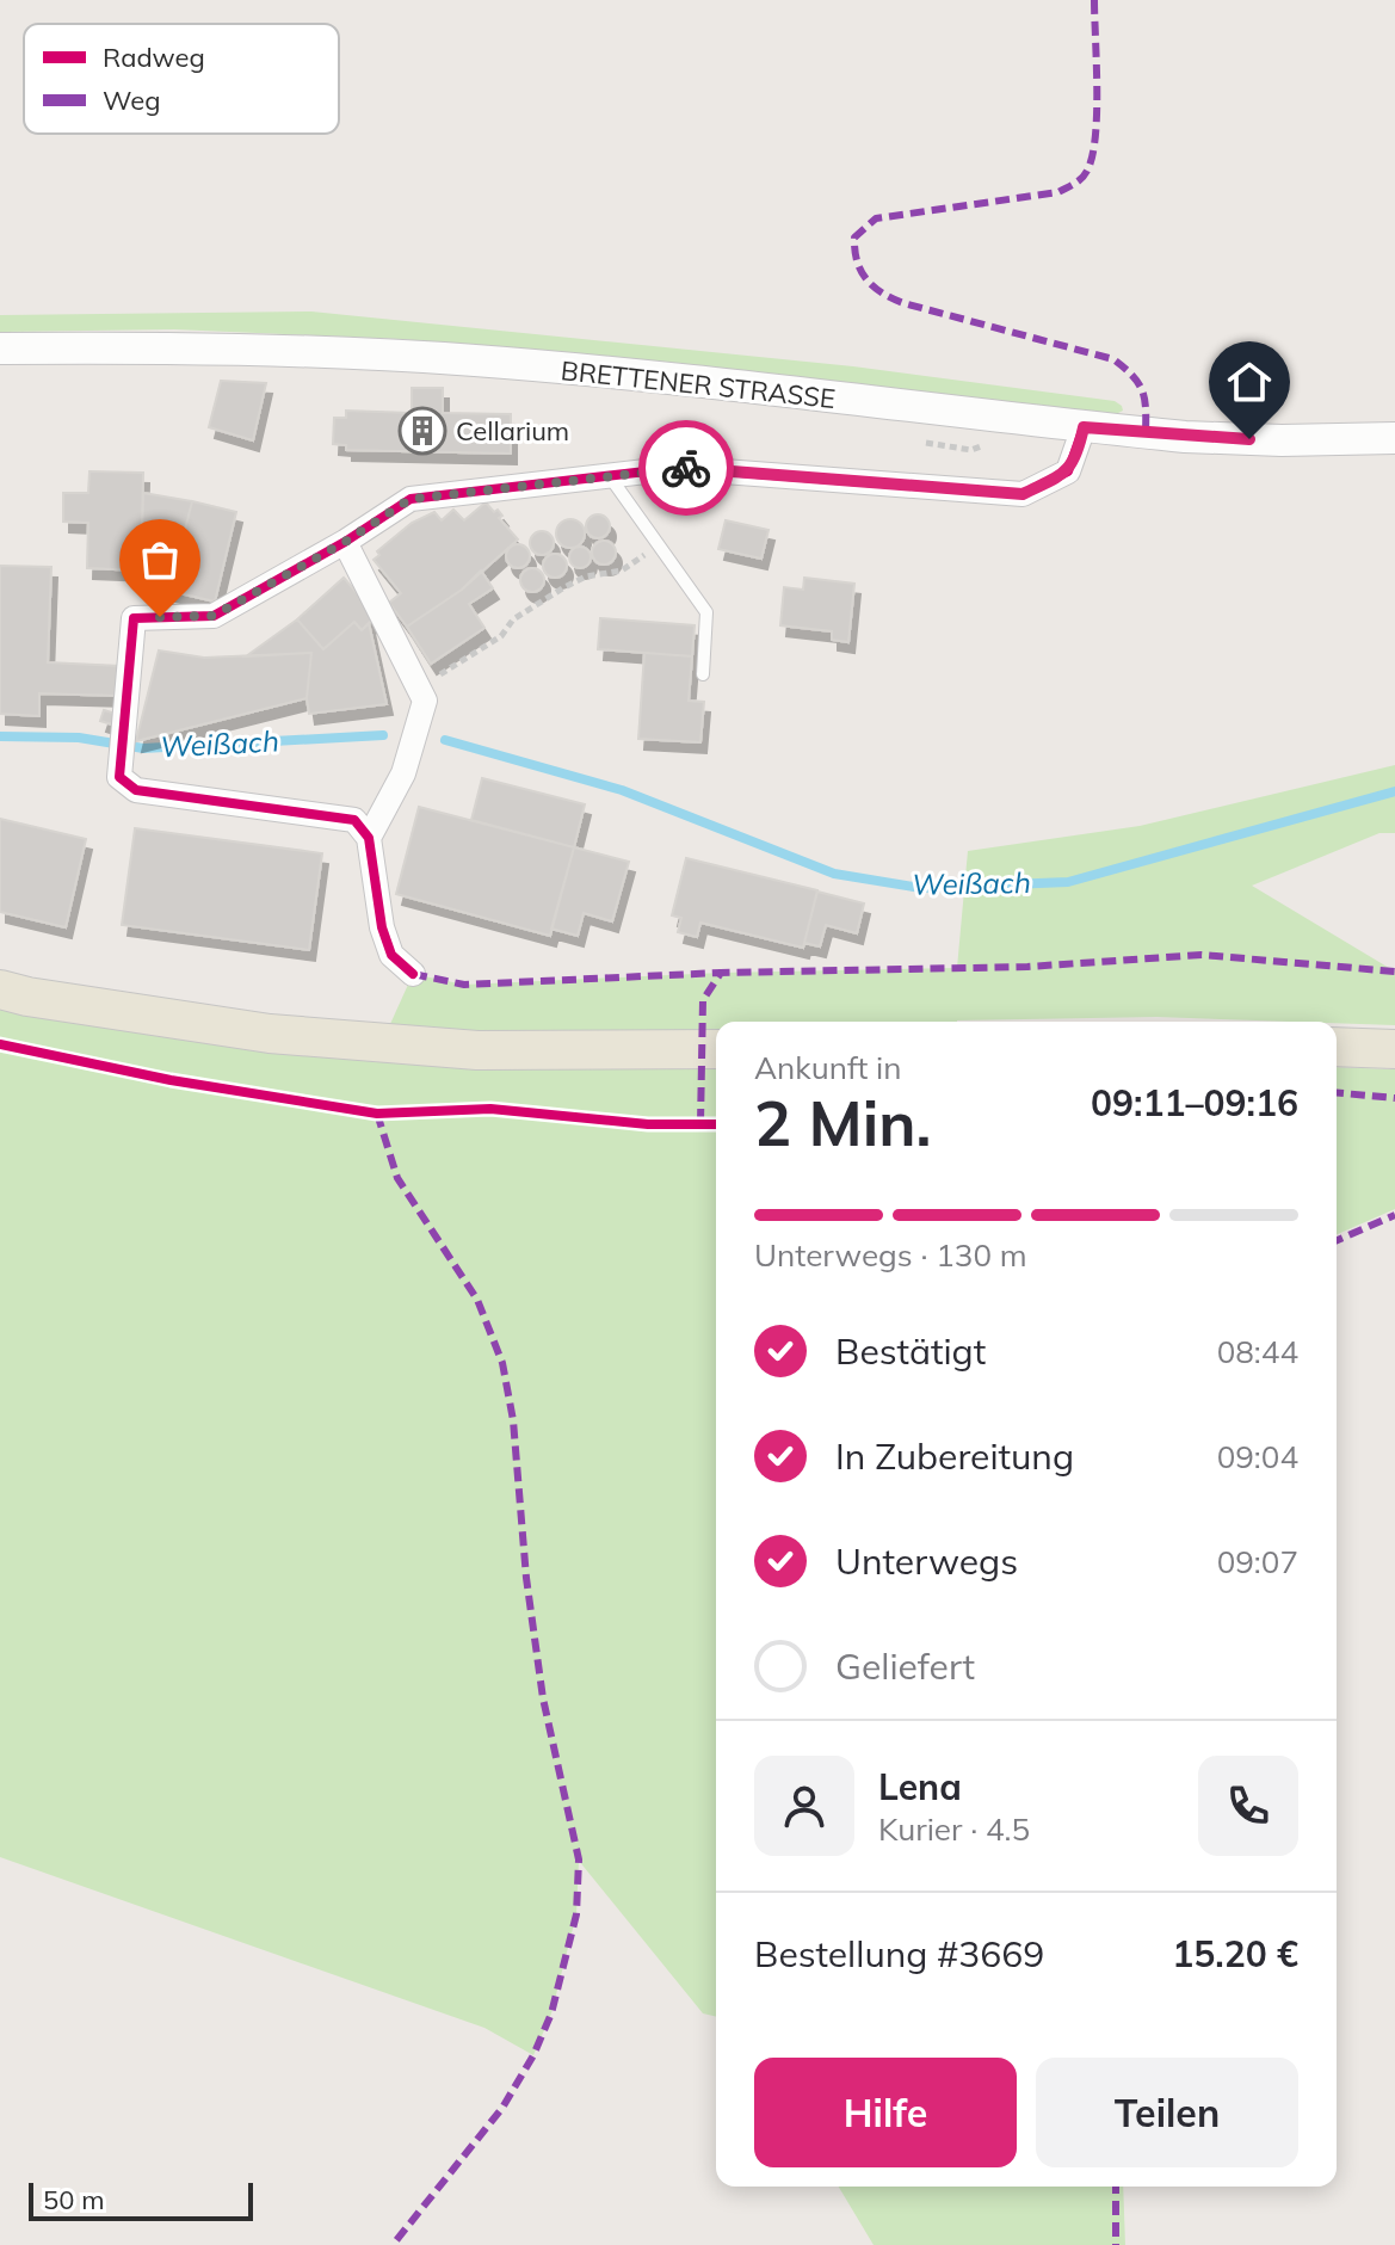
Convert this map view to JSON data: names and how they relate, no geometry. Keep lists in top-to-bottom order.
{
  "streets": {
    "street": ["BRETTENER STRASSE"]
  },
  "water": ["Weißach"],
  "places": {
    "building": ["Cellarium"]
  },
  "legend": ["Radweg", "Weg"],
  "scale_bar": "50 m",
  "page": {
    "heading": ["2 Min.", "Ankunft in", "09:11–09:16"],
    "panel": [
      "Lena",
      "Kurier · 4.5",
      "Bestellung #3669",
      "15.20 €"
    ],
    "bar": "Unterwegs · 130 m",
    "list": [
      ["Bestätigt", "08:44"],
      ["In Zubereitung", "09:04"],
      ["Unterwegs", "09:07"],
      "Geliefert"
    ],
    "buttons": ["Hilfe", "Teilen"],
    "scale": "50 m"
  }
}
